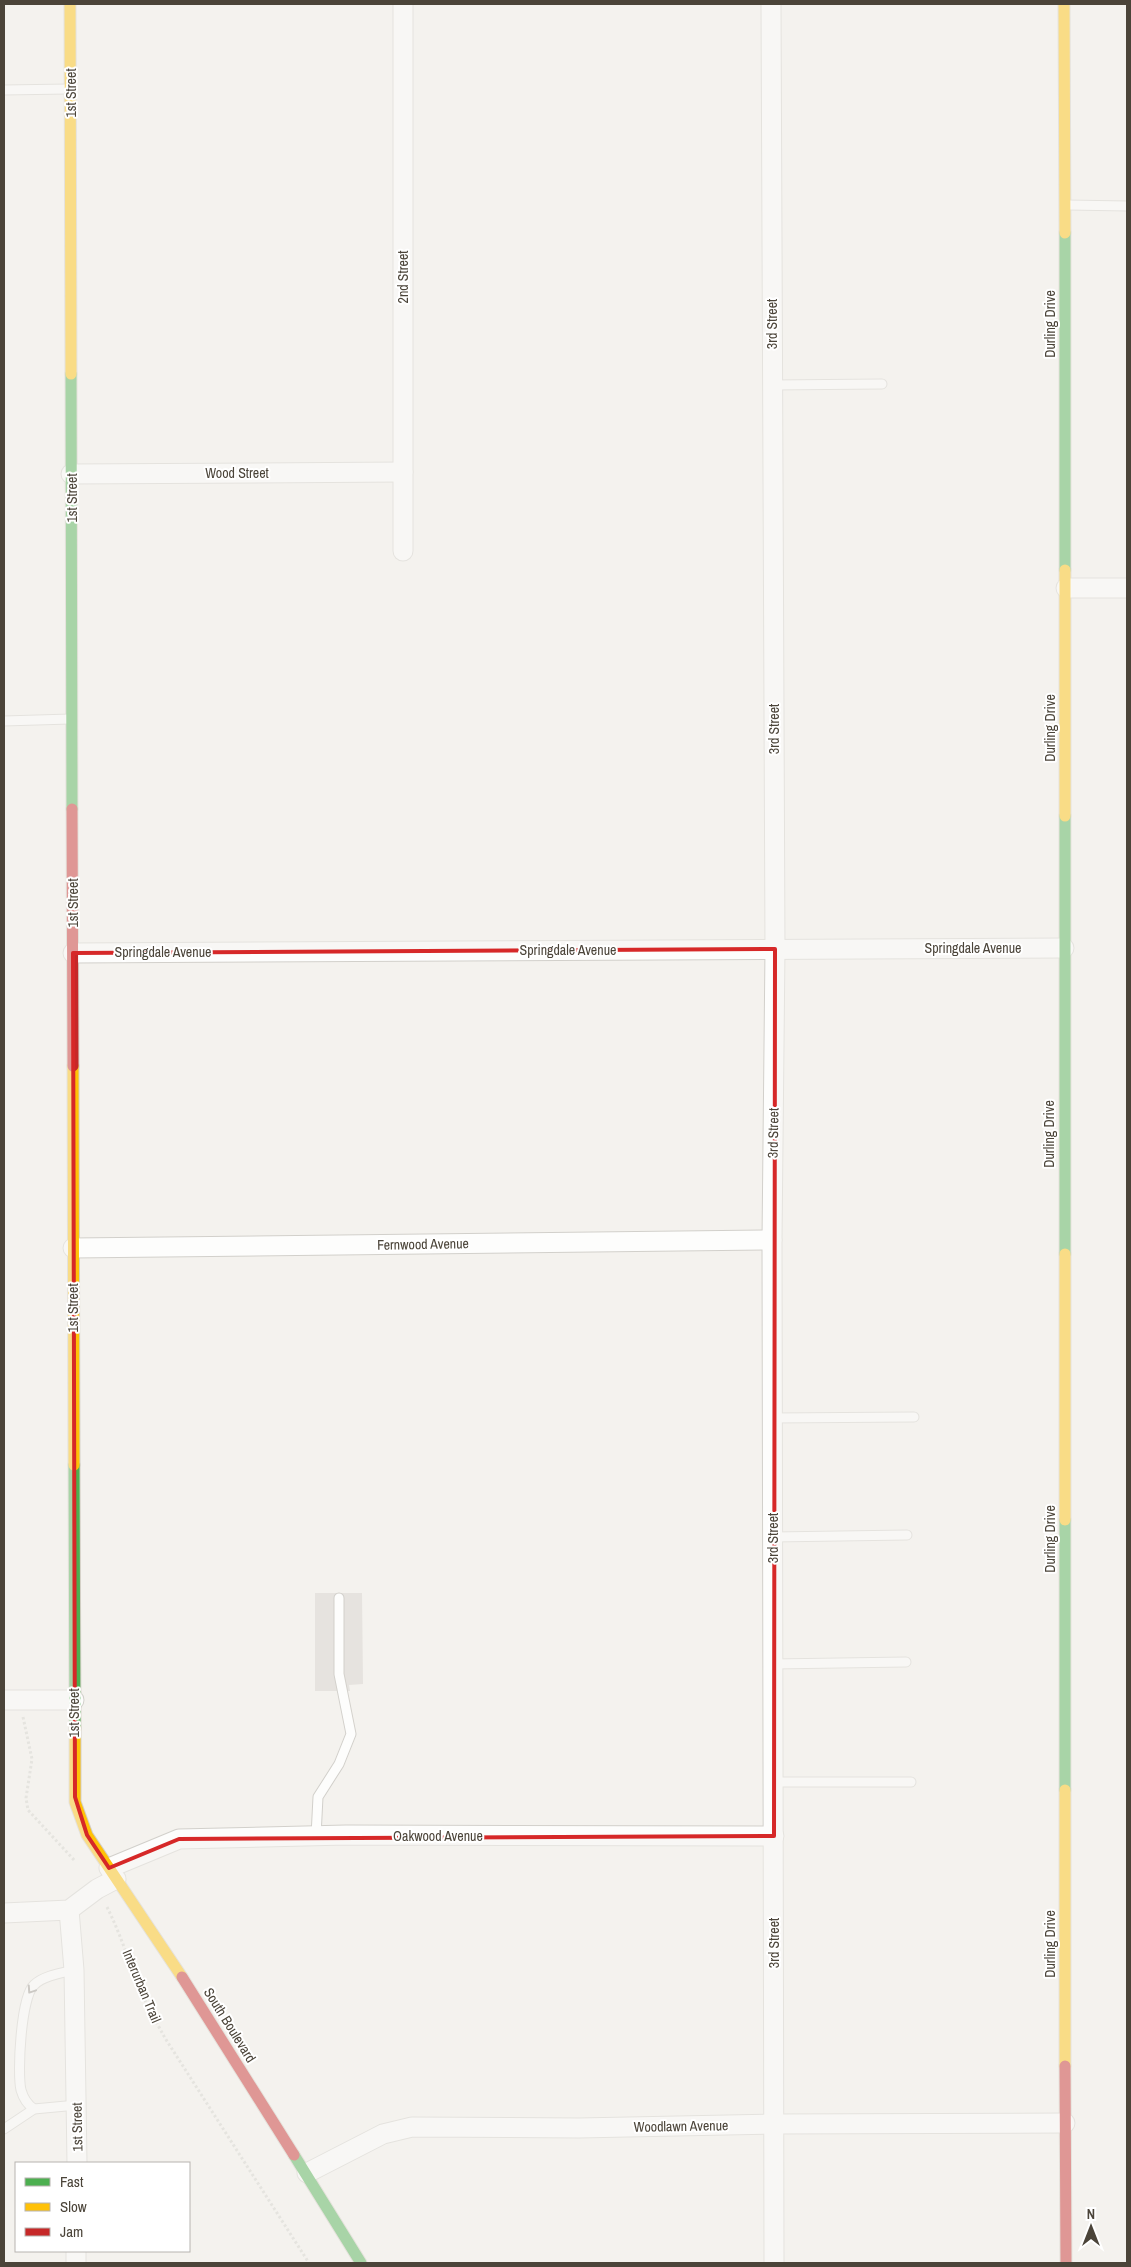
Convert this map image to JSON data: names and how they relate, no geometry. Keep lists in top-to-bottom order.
{
  "streets": {
    "street": [
      "1st Street",
      "2nd Street",
      "3rd Street",
      "Durling Drive",
      "Wood Street",
      "Springdale Avenue",
      "Fernwood Avenue",
      "Oakwood Avenue",
      "South Boulevard",
      "Woodlawn Avenue"
    ],
    "path": ["Interurban Trail"]
  },
  "crossings": [
    ["1st Street", "Wood Street"],
    ["1st Street", "Springdale Avenue"],
    ["1st Street", "Fernwood Avenue"],
    ["1st Street", "Oakwood Avenue"],
    ["1st Street", "South Boulevard"],
    ["2nd Street", "Wood Street"],
    ["3rd Street", "Springdale Avenue"],
    ["3rd Street", "Fernwood Avenue"],
    ["3rd Street", "Oakwood Avenue"],
    ["3rd Street", "Woodlawn Avenue"],
    ["Durling Drive", "Springdale Avenue"],
    ["Durling Drive", "Woodlawn Avenue"],
    ["Oakwood Avenue", "Interurban Trail"],
    ["Oakwood Avenue", "South Boulevard"],
    ["South Boulevard", "Woodlawn Avenue"]
  ],
  "legend": ["Fast", "Slow", "Jam"],
  "north": "top"
}
